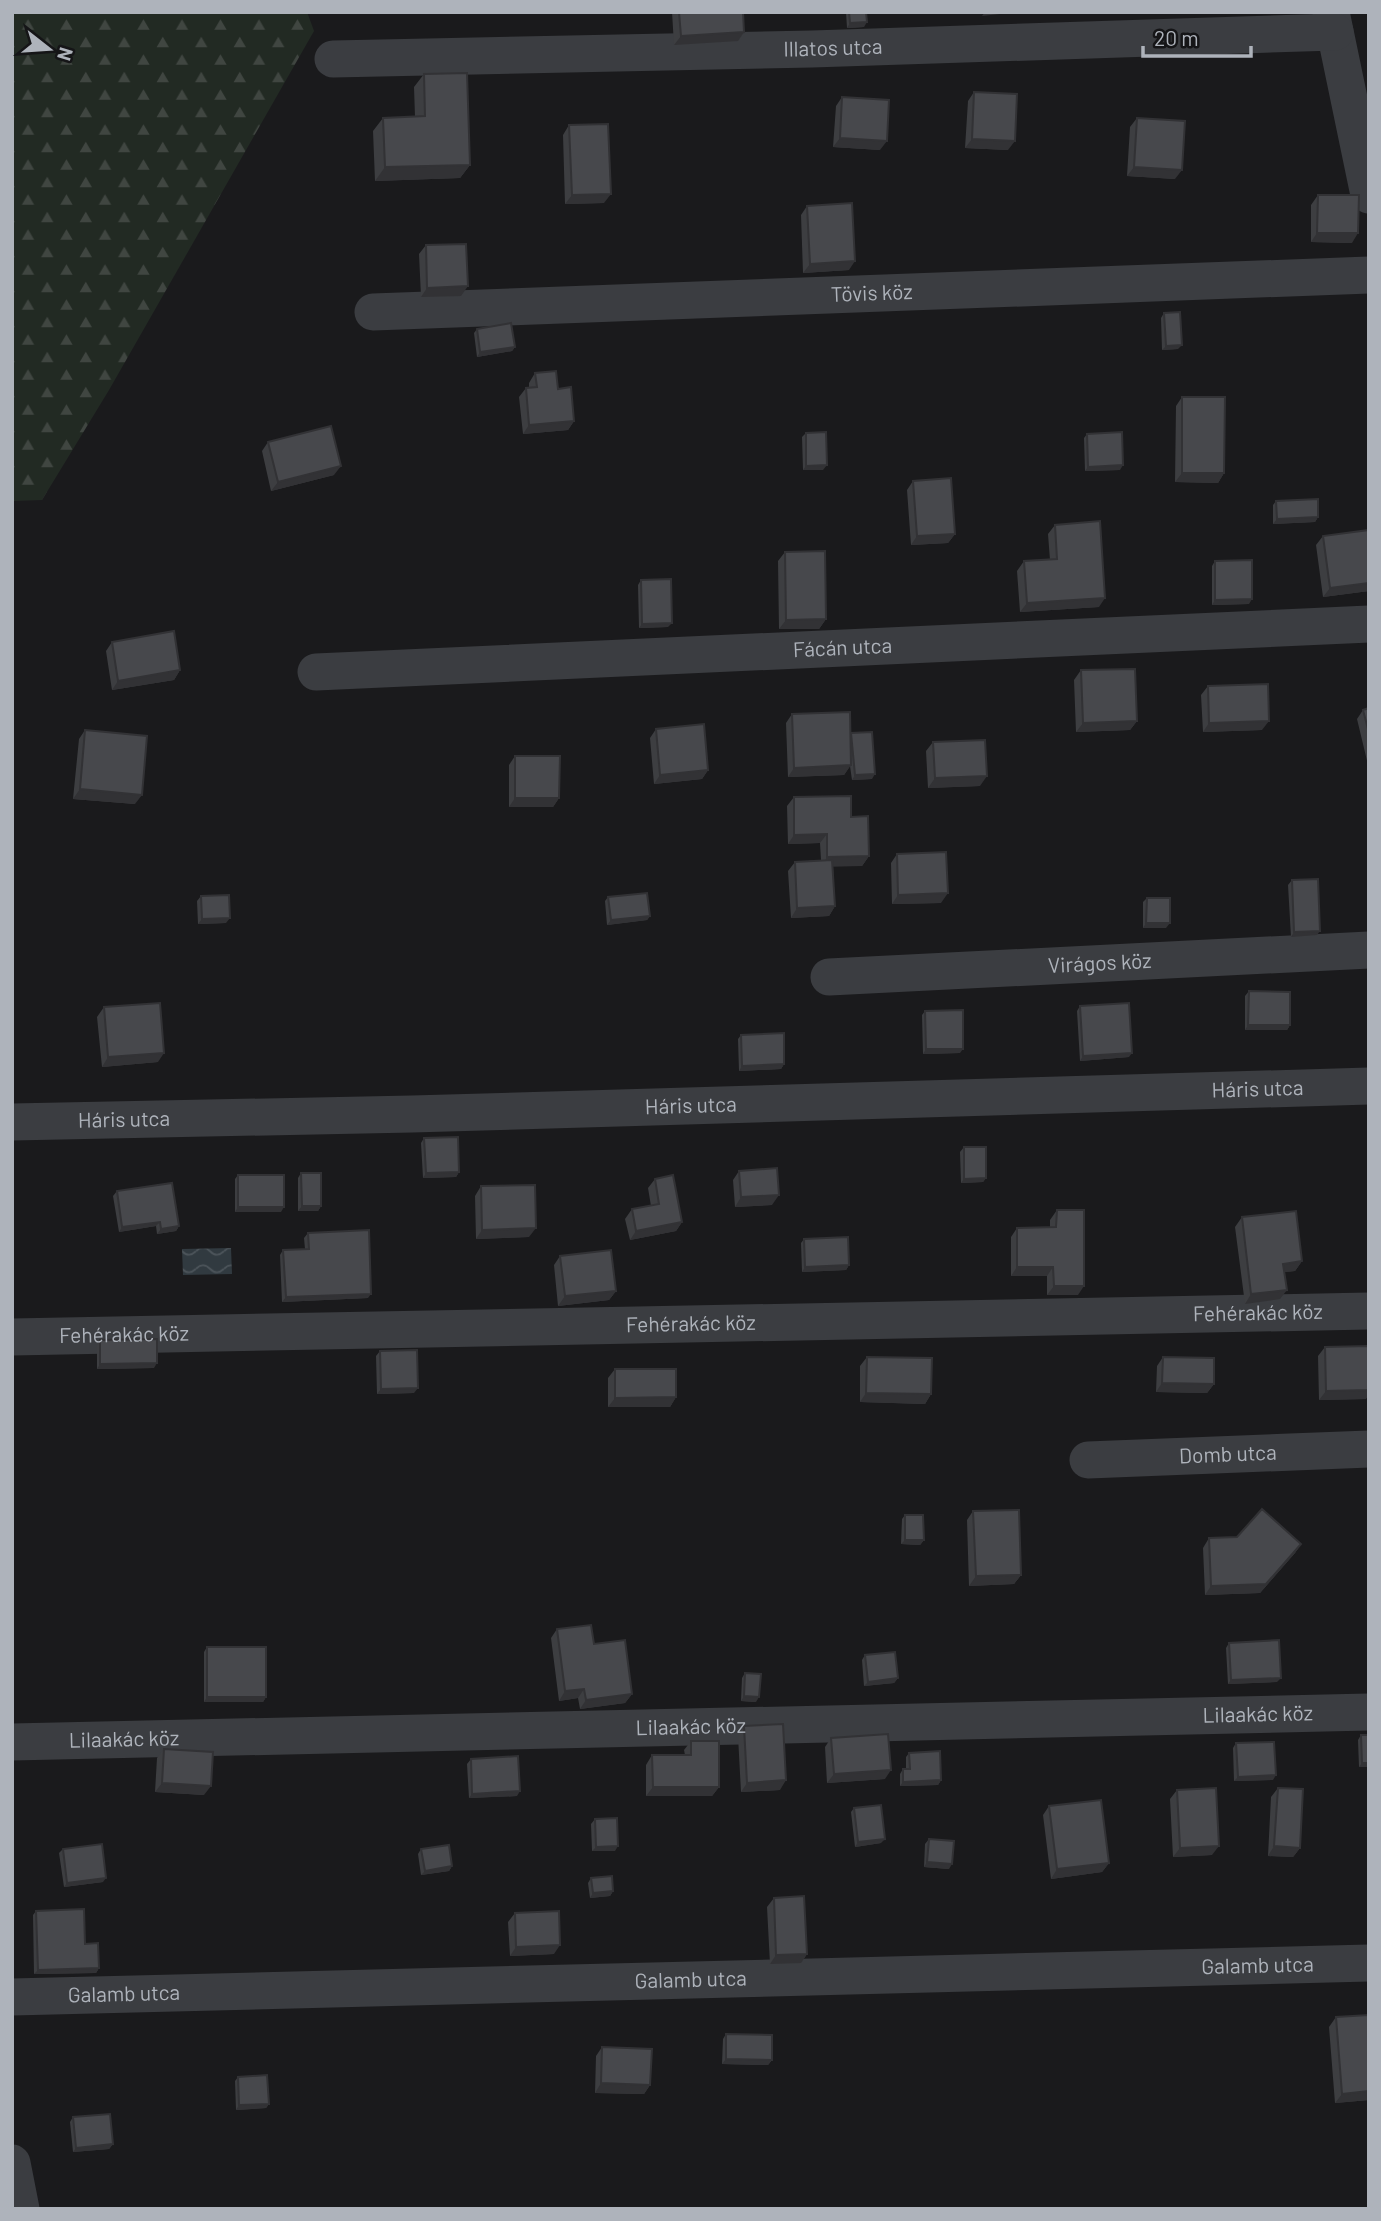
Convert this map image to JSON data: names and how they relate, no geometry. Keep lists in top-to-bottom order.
{
  "streets": {
    "street": [
      "Illatos utca",
      "Tövis köz",
      "Fácán utca",
      "Virágos köz",
      "Háris utca",
      "Fehérakác köz",
      "Domb utca",
      "Lilaakác köz",
      "Galamb utca"
    ]
  },
  "scale_bar": "20 m",
  "north": "right"
}
